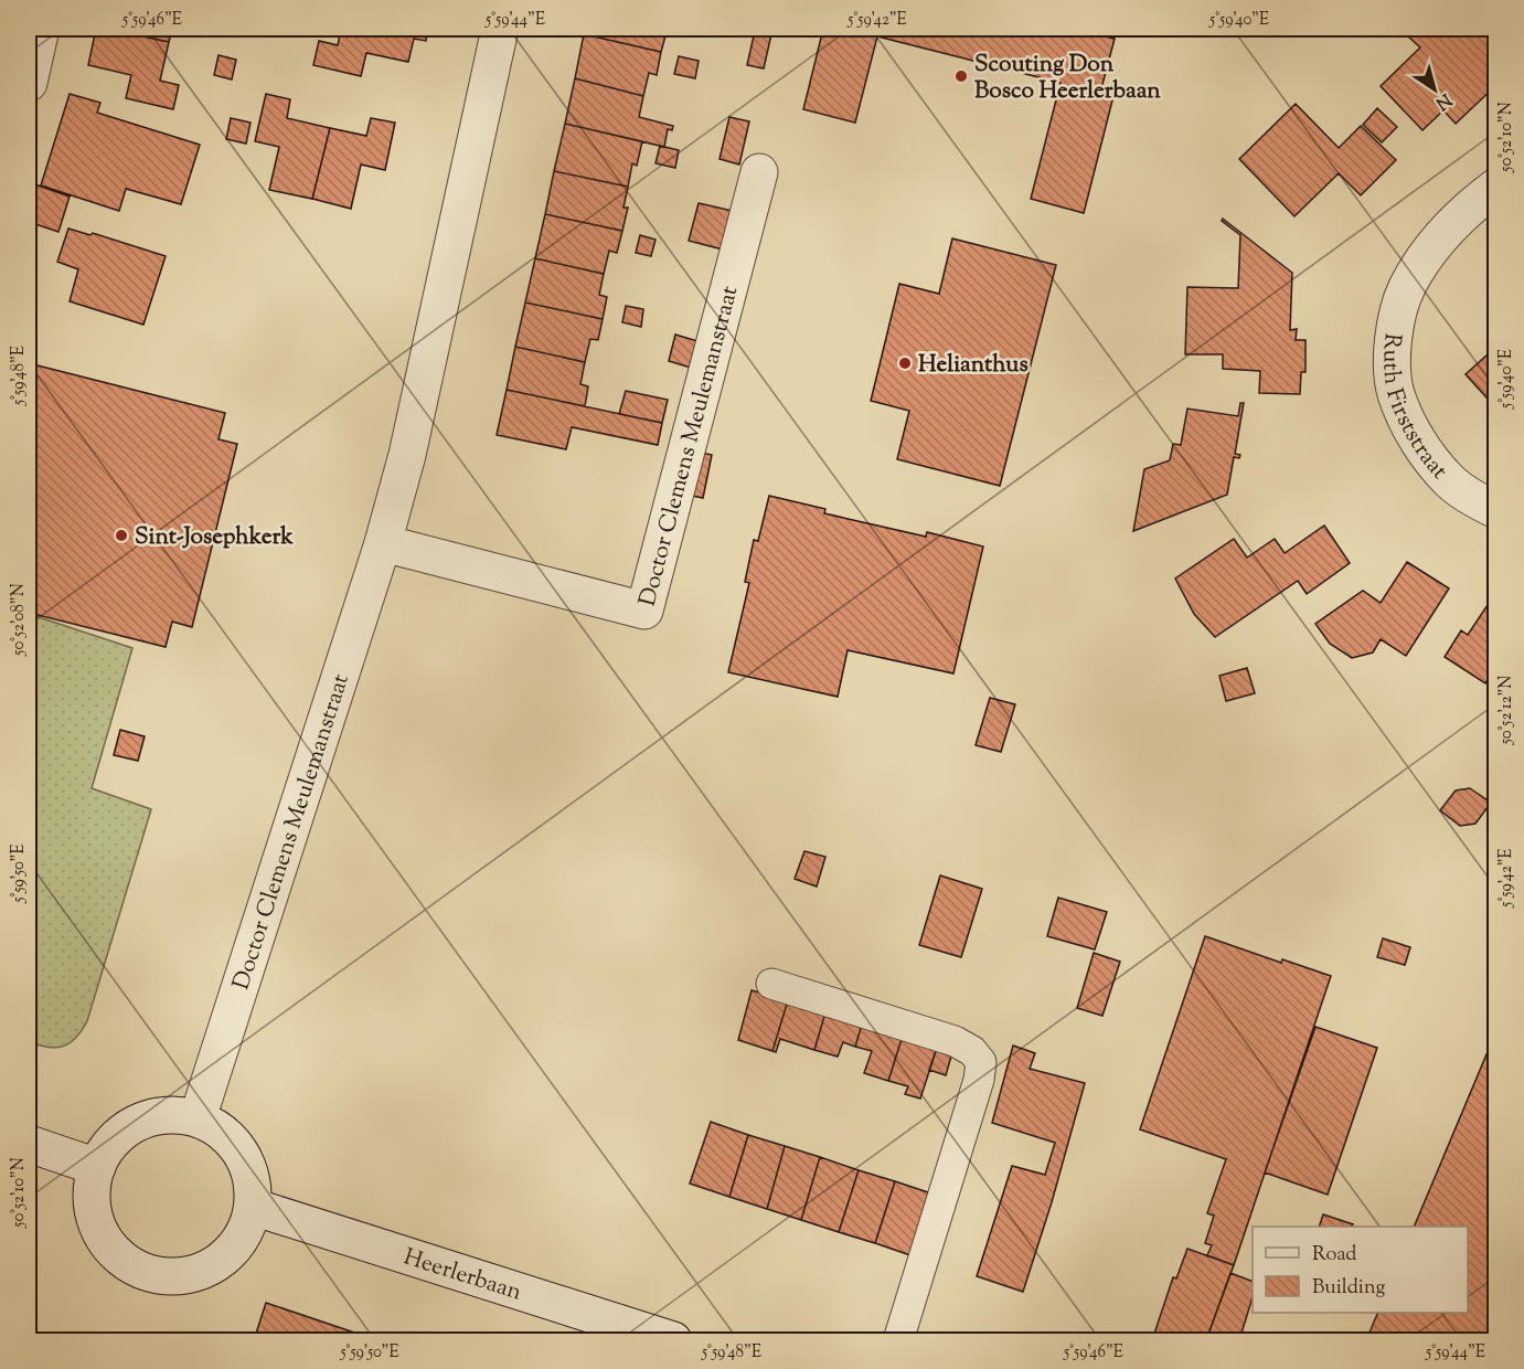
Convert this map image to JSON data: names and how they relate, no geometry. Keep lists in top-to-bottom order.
{
  "streets": {
    "street": ["Ruth Firststraat", "Doctor Clemens Meulemanstraat", "Heerlerbaan"]
  },
  "crossings": [
    ["Doctor Clemens Meulemanstraat", "Heerlerbaan"]
  ],
  "places": ["Scouting Don Bosco Heerlerbaan", "Helianthus", "Sint-Josephkerk"],
  "legend": ["Road", "Building"],
  "north": "bottom right",
  "coordinates": [
    "5°59'46\"E",
    "5°59'44\"E",
    "5°59'42\"E",
    "5°59'40\"E",
    "50°52'10\"N",
    "5°59'48\"E",
    "50°52'08\"N",
    "50°52'12\"N",
    "5°59'50\"E"
  ]
}
